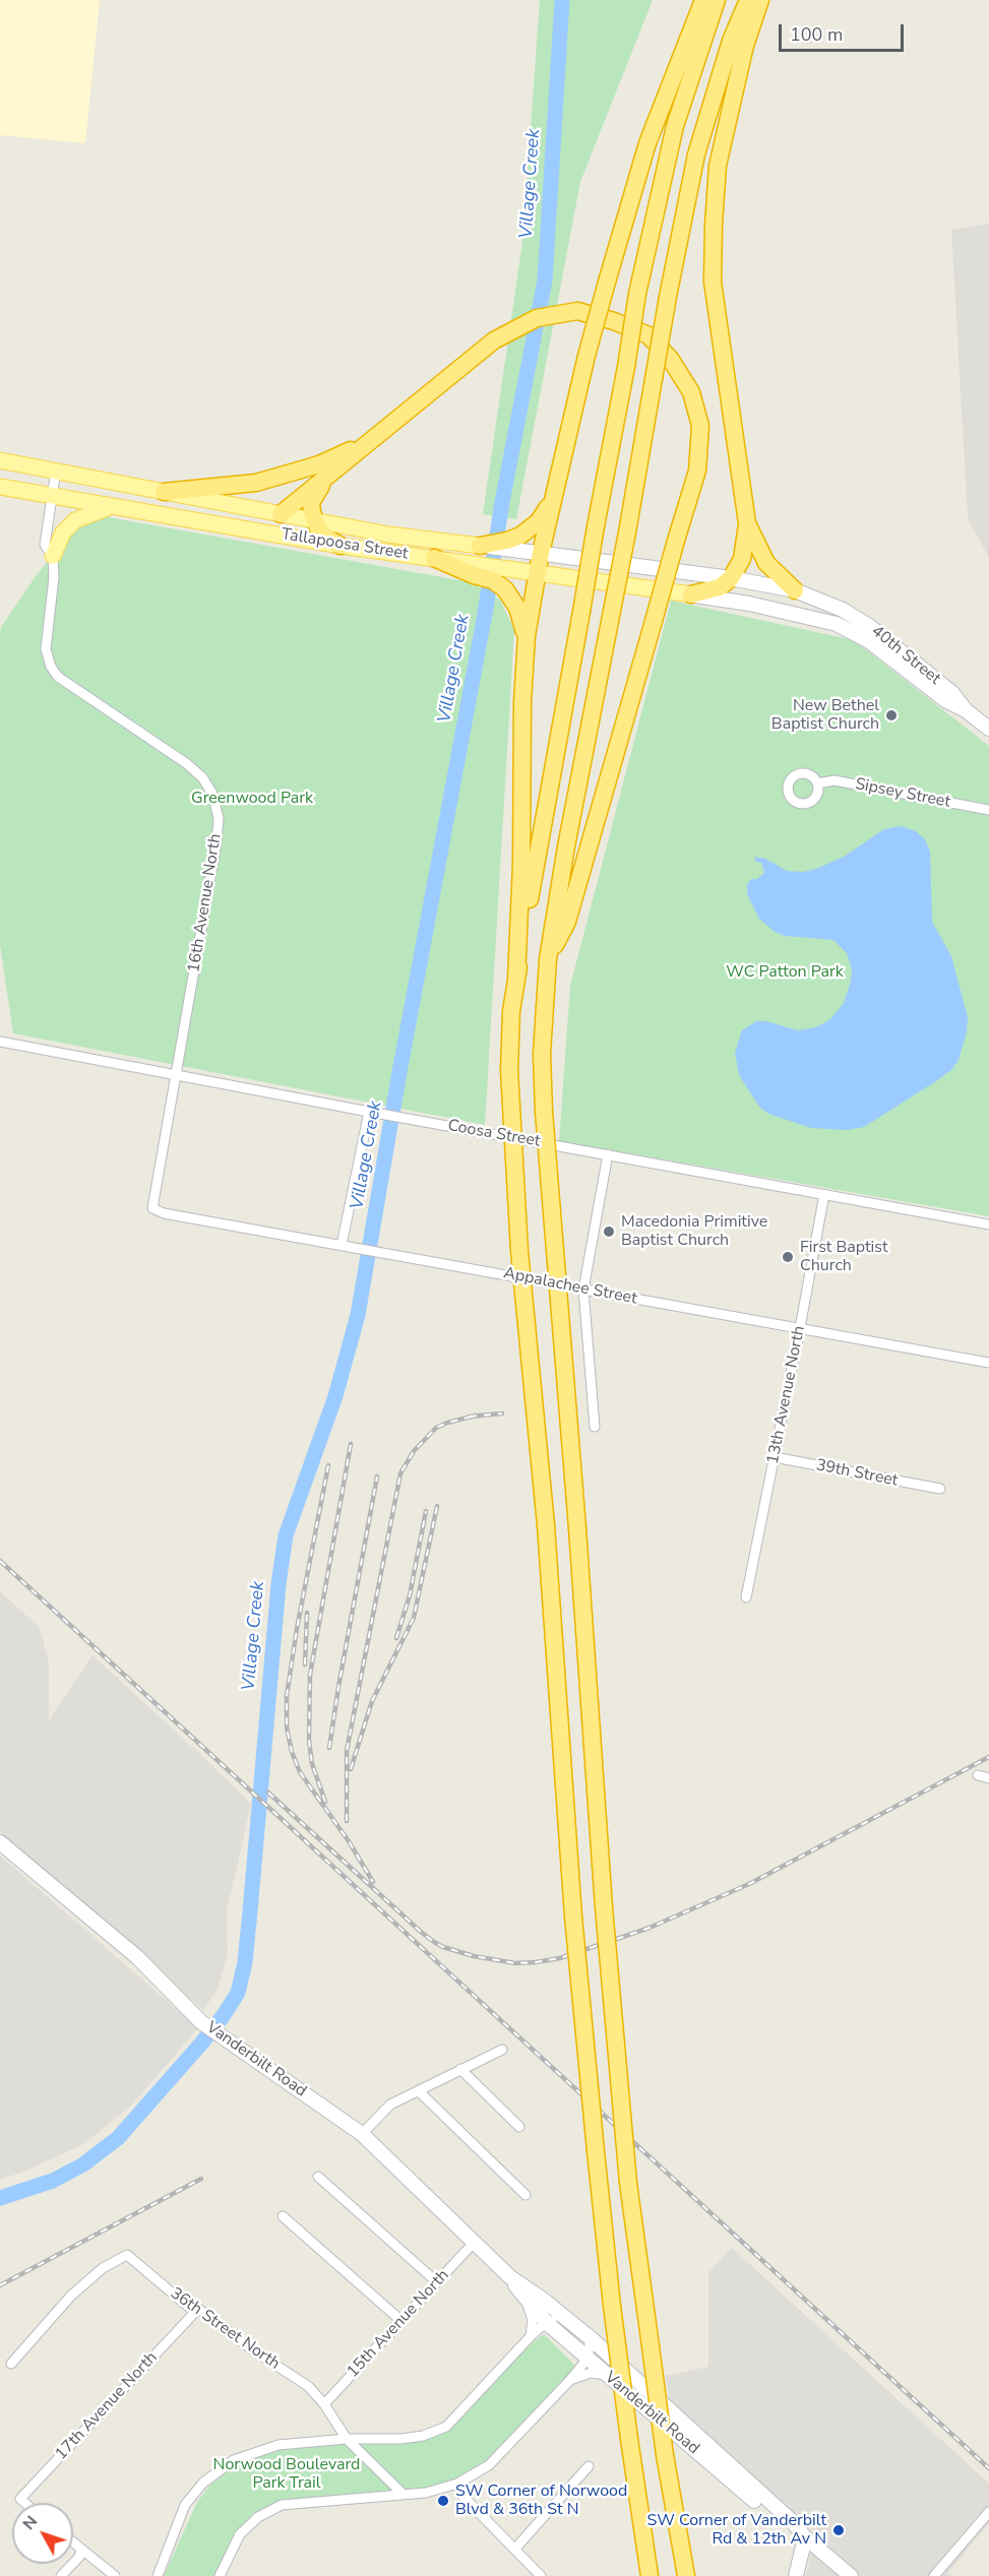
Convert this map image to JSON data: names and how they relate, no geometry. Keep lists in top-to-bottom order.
{
  "streets": {
    "main road": ["Tallapoosa Street"],
    "street": [
      "40th Street",
      "Sipsey Street",
      "16th Avenue North",
      "Coosa Street",
      "Appalachee Street",
      "13th Avenue North",
      "39th Street",
      "Vanderbilt Road",
      "15th Avenue North",
      "36th Street North",
      "17th Avenue North"
    ]
  },
  "crossings": [
    ["Tallapoosa Street", "16th Avenue North"],
    ["16th Avenue North", "Coosa Street"],
    ["16th Avenue North", "Appalachee Street"],
    ["Coosa Street", "13th Avenue North"],
    ["Appalachee Street", "13th Avenue North"],
    ["13th Avenue North", "39th Street"],
    ["Vanderbilt Road", "15th Avenue North"],
    ["15th Avenue North", "36th Street North"],
    ["36th Street North", "17th Avenue North"]
  ],
  "water": ["Village Creek"],
  "parks": ["Greenwood Park", "WC Patton Park", "Norwood Boulevard Park Trail"],
  "places": [
    "New Bethel Baptist Church",
    "Macedonia Primitive Baptist Church",
    "First Baptist Church",
    "SW Corner of Norwood Blvd & 36th St N",
    "SW Corner of Vanderbilt Rd & 12th Av N"
  ],
  "scale_bar": "100 m",
  "north": "top left"
}
